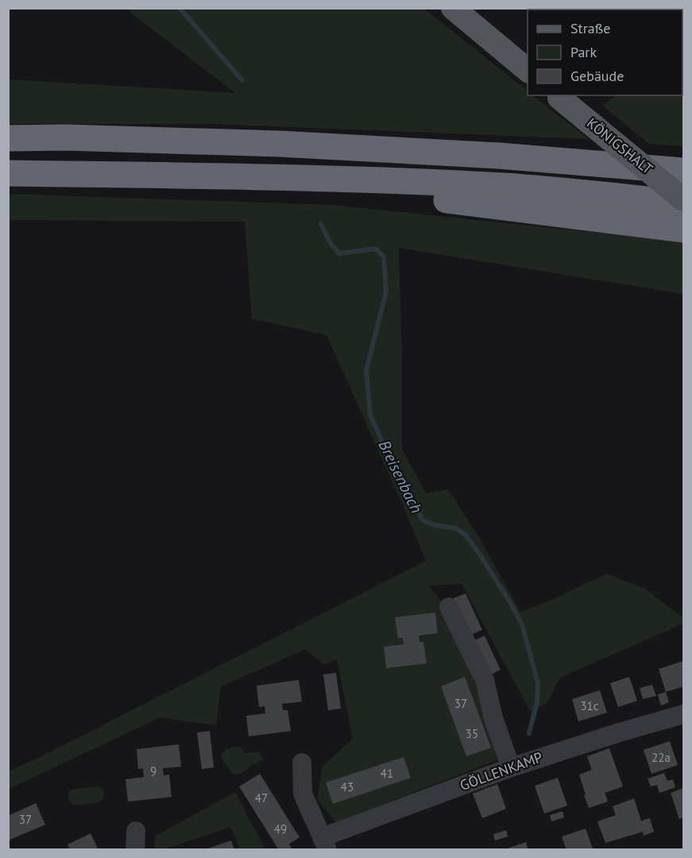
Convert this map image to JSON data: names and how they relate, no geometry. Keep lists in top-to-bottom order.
{
  "streets": {
    "main road": ["KÖNIGSHALT"],
    "street": ["GÖLLENKAMP"]
  },
  "water": ["Breisenbach"],
  "house_numbers": [
    "37",
    "31c",
    "35",
    "22a",
    "9",
    "41",
    "43",
    "47",
    "37",
    "49"
  ],
  "legend": ["Straße", "Park", "Gebäude"]
}
